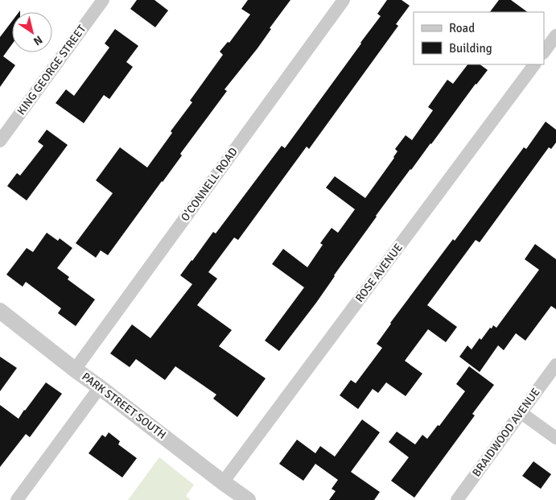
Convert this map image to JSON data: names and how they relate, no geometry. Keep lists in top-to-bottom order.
{
  "streets": {
    "street": [
      "KING GEORGE STREET",
      "O'CONNELL ROAD",
      "ROSE AVENUE",
      "PARK STREET SOUTH",
      "BRAIDWOOD AVENUE"
    ]
  },
  "crossings": [
    ["O'CONNELL ROAD", "PARK STREET SOUTH"],
    ["ROSE AVENUE", "PARK STREET SOUTH"]
  ],
  "legend": ["Road", "Building"],
  "north": "bottom right"
}
